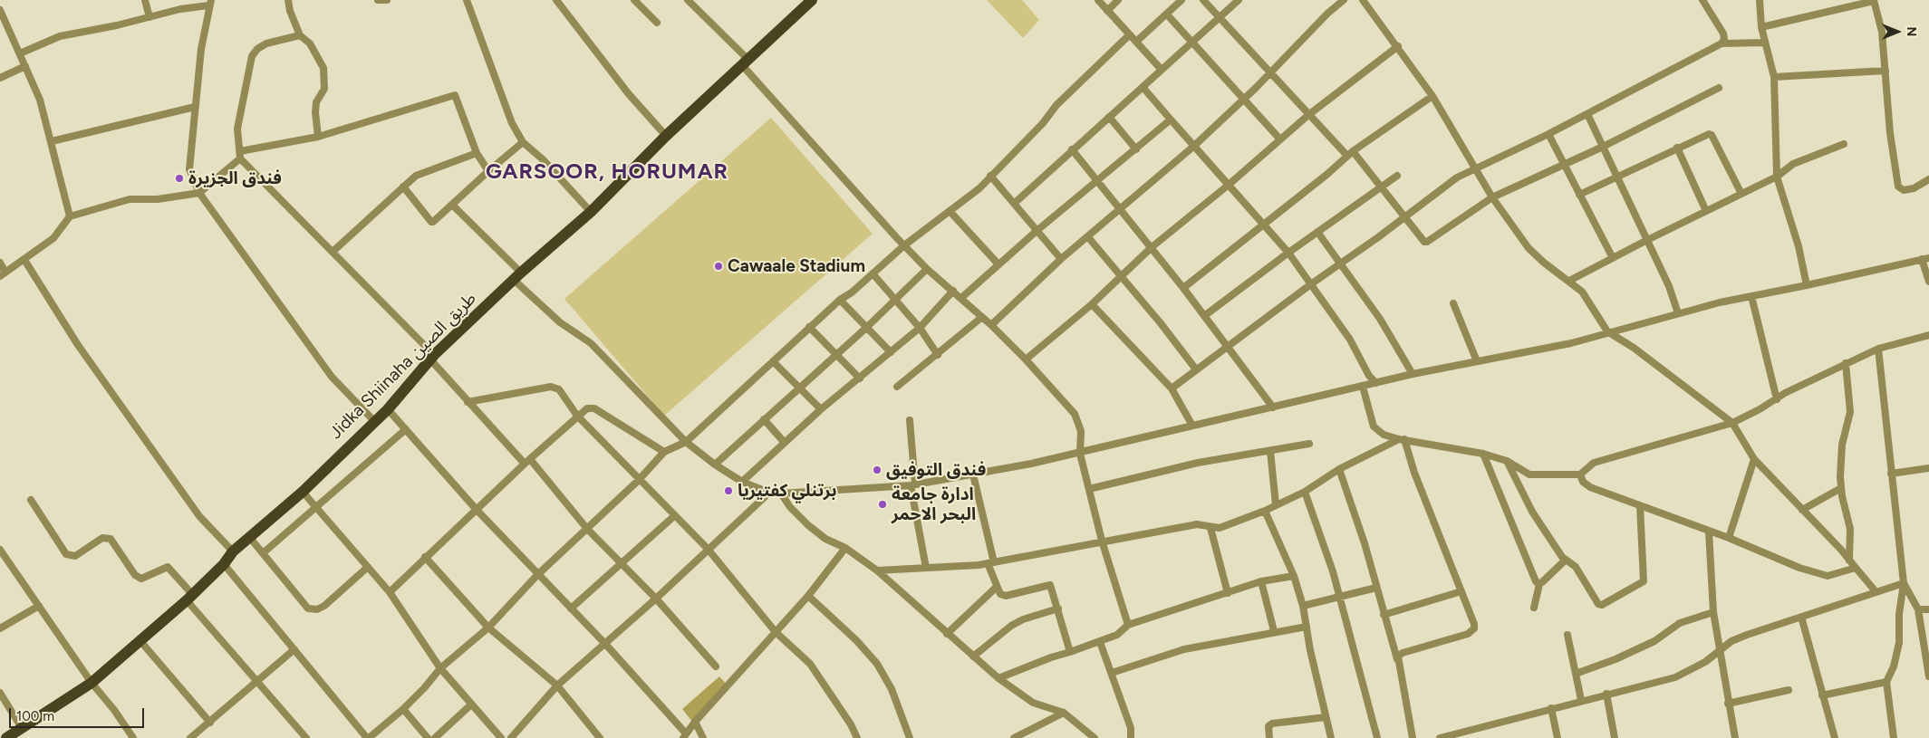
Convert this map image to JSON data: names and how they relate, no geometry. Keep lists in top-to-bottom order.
{
  "streets": {
    "main road": ["Jidka Shiinaha طريق الصين"]
  },
  "districts": ["GARSOOR, HORUMAR"],
  "places": [
    "فندق الجزيرة",
    "Cawaale Stadium",
    "فندق التوفيق",
    "برتنلي كفتيريا",
    "ادارة جامعة البحر الاحمر"
  ],
  "scale_bar": "100 m",
  "north": "right"
}
